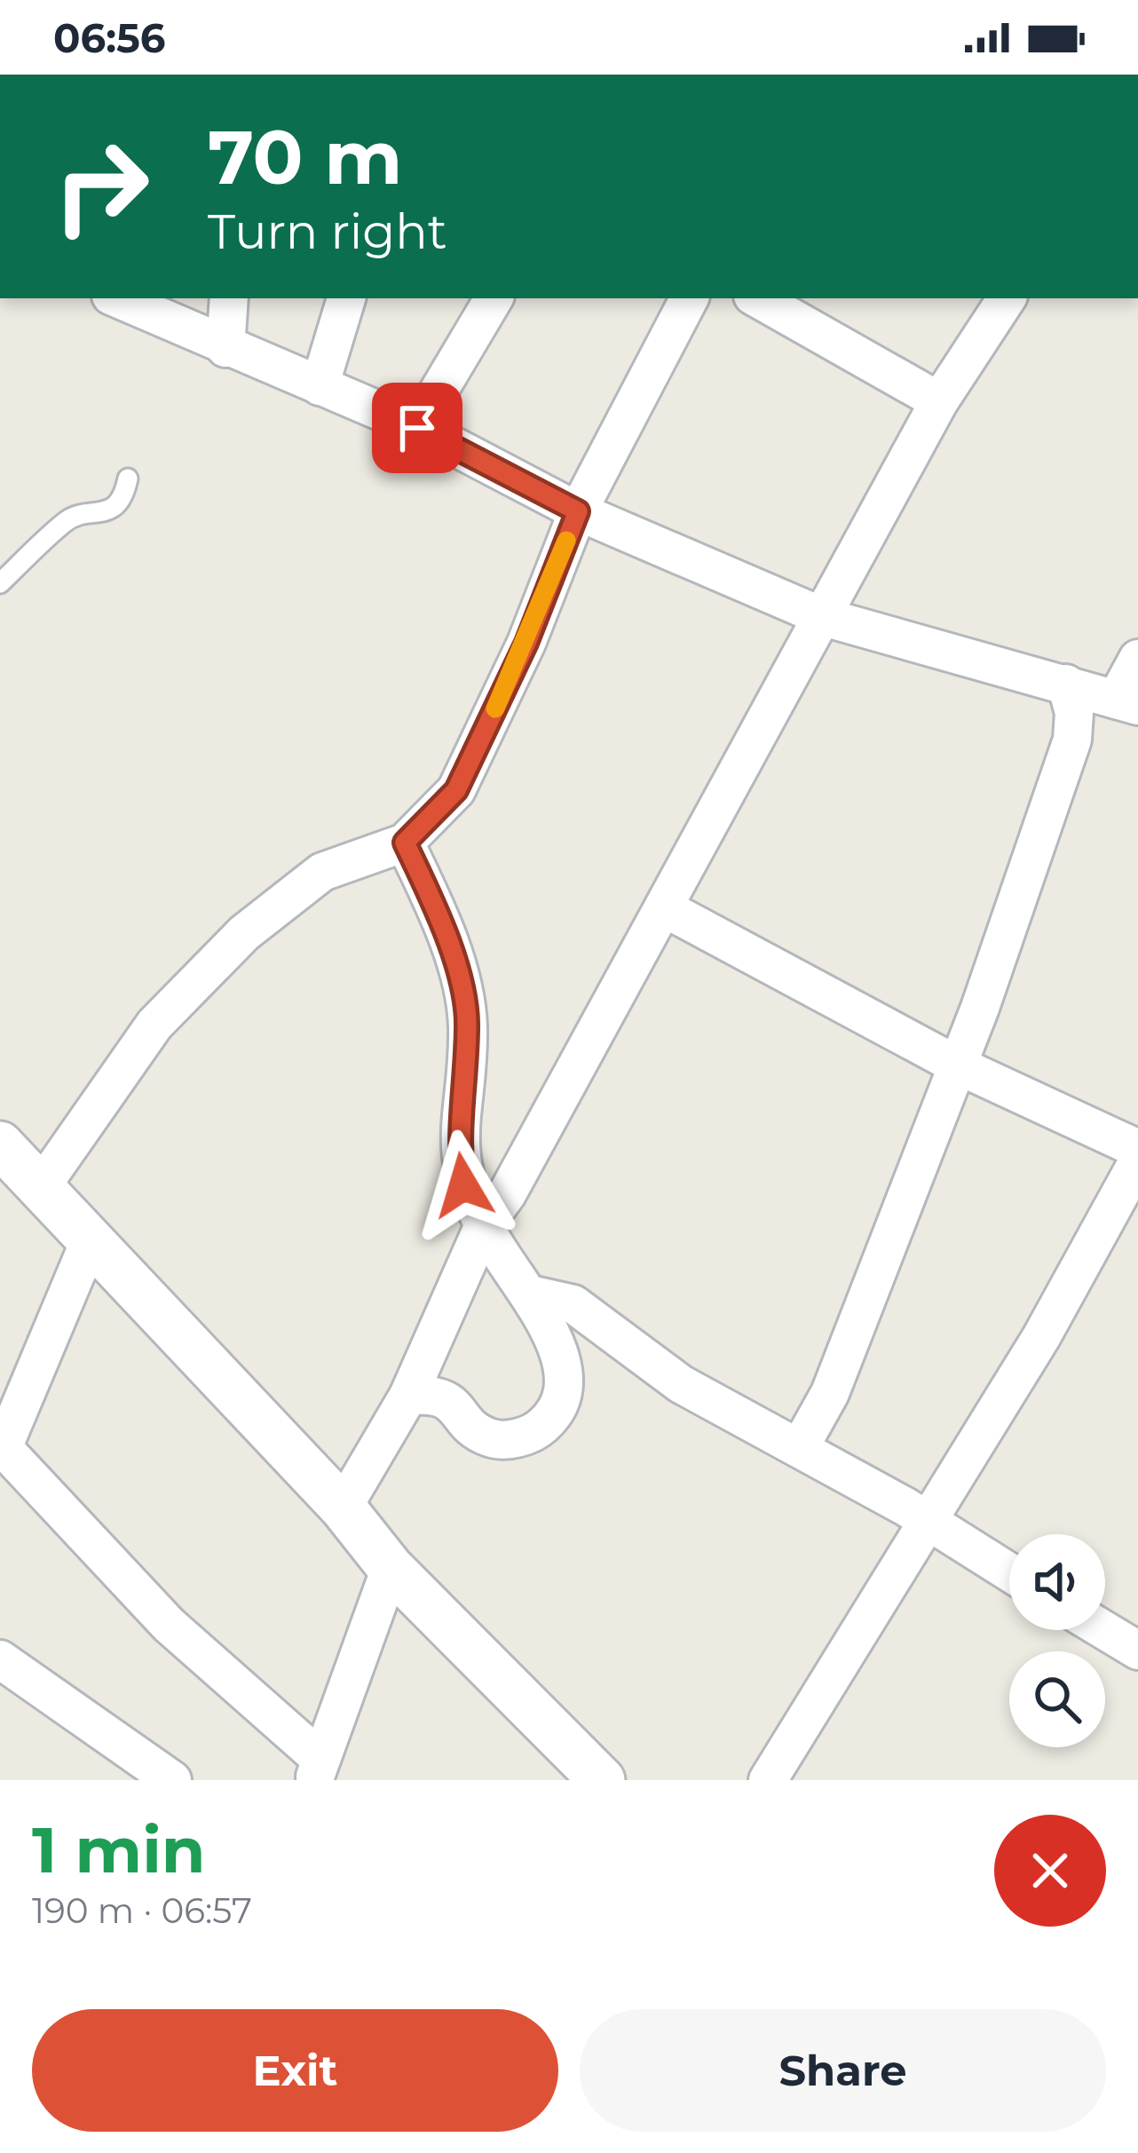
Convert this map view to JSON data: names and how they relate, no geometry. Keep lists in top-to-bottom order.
{
  "page": {
    "status": "06:56",
    "turn": ["70 m", "Turn right"],
    "heading": ["1 min", "190 m · 06:57"],
    "buttons": ["Exit", "Share"]
  }
}
